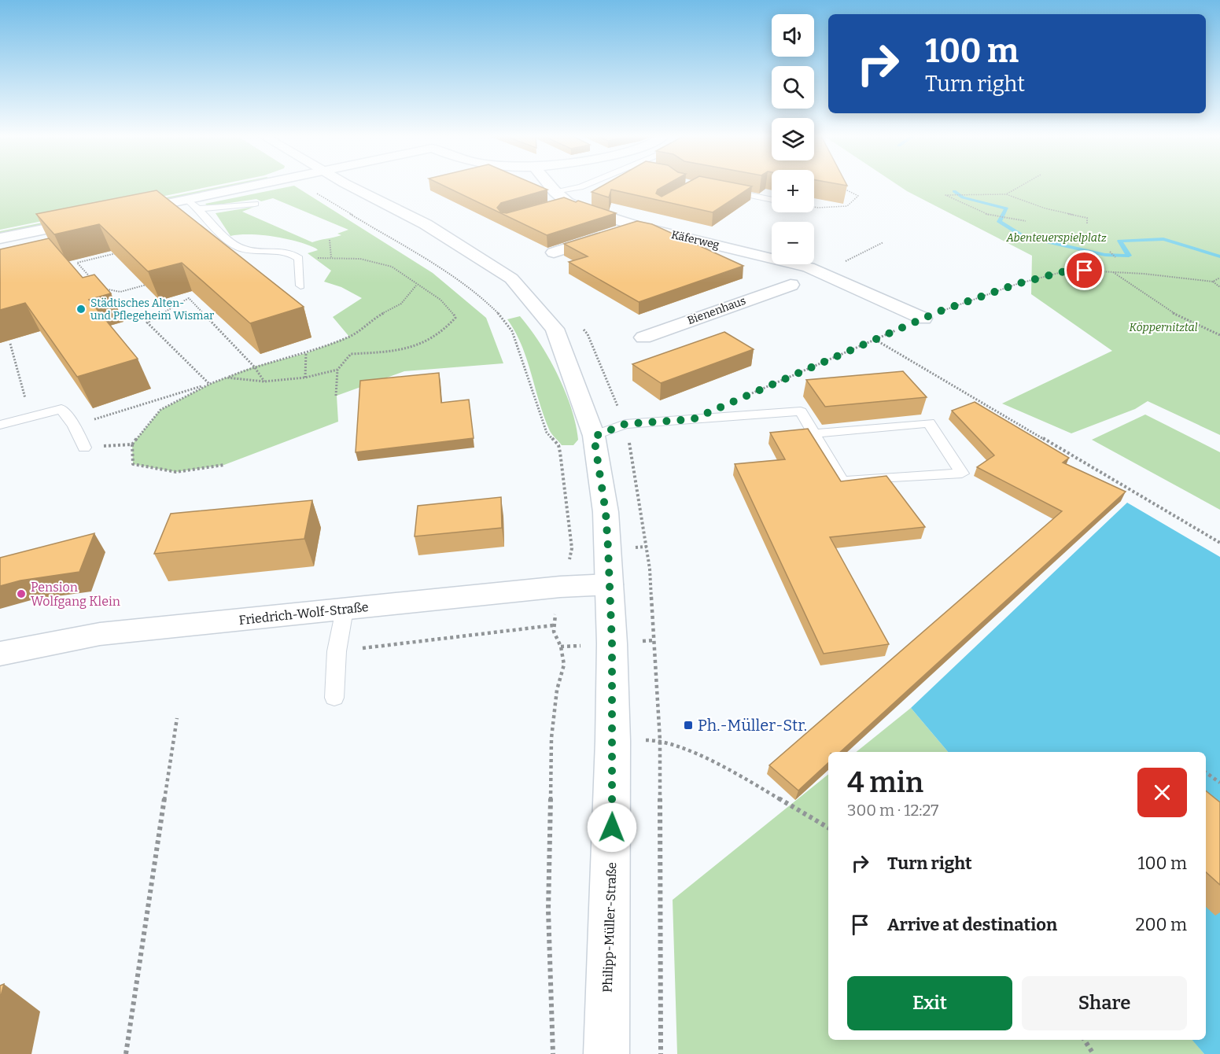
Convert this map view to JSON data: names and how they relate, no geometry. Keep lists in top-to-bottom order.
{
  "streets": {
    "street": [
      "Käferweg",
      "Bienenhaus",
      "Friedrich-Wolf-Straße",
      "Philipp-Müller-Straße"
    ]
  },
  "crossings": [
    ["Friedrich-Wolf-Straße", "Philipp-Müller-Straße"]
  ],
  "parks": ["Abenteuerspielplatz", "Köppernitztal"],
  "places": {
    "other": ["Städtisches Alten- und Pflegeheim Wismar", "Pension Wolfgang Klein"],
    "transit": ["Ph.-Müller-Str."]
  },
  "page": {
    "map_buttons": ["+", "−"],
    "turn": ["100 m", "Turn right"],
    "heading": ["4 min", "300 m · 12:27"],
    "list": [
      {
        "name": "Turn right",
        "value": "100 m"
      },
      {
        "name": "Arrive at destination",
        "value": "200 m"
      }
    ],
    "buttons": ["Exit", "Share"]
  }
}
